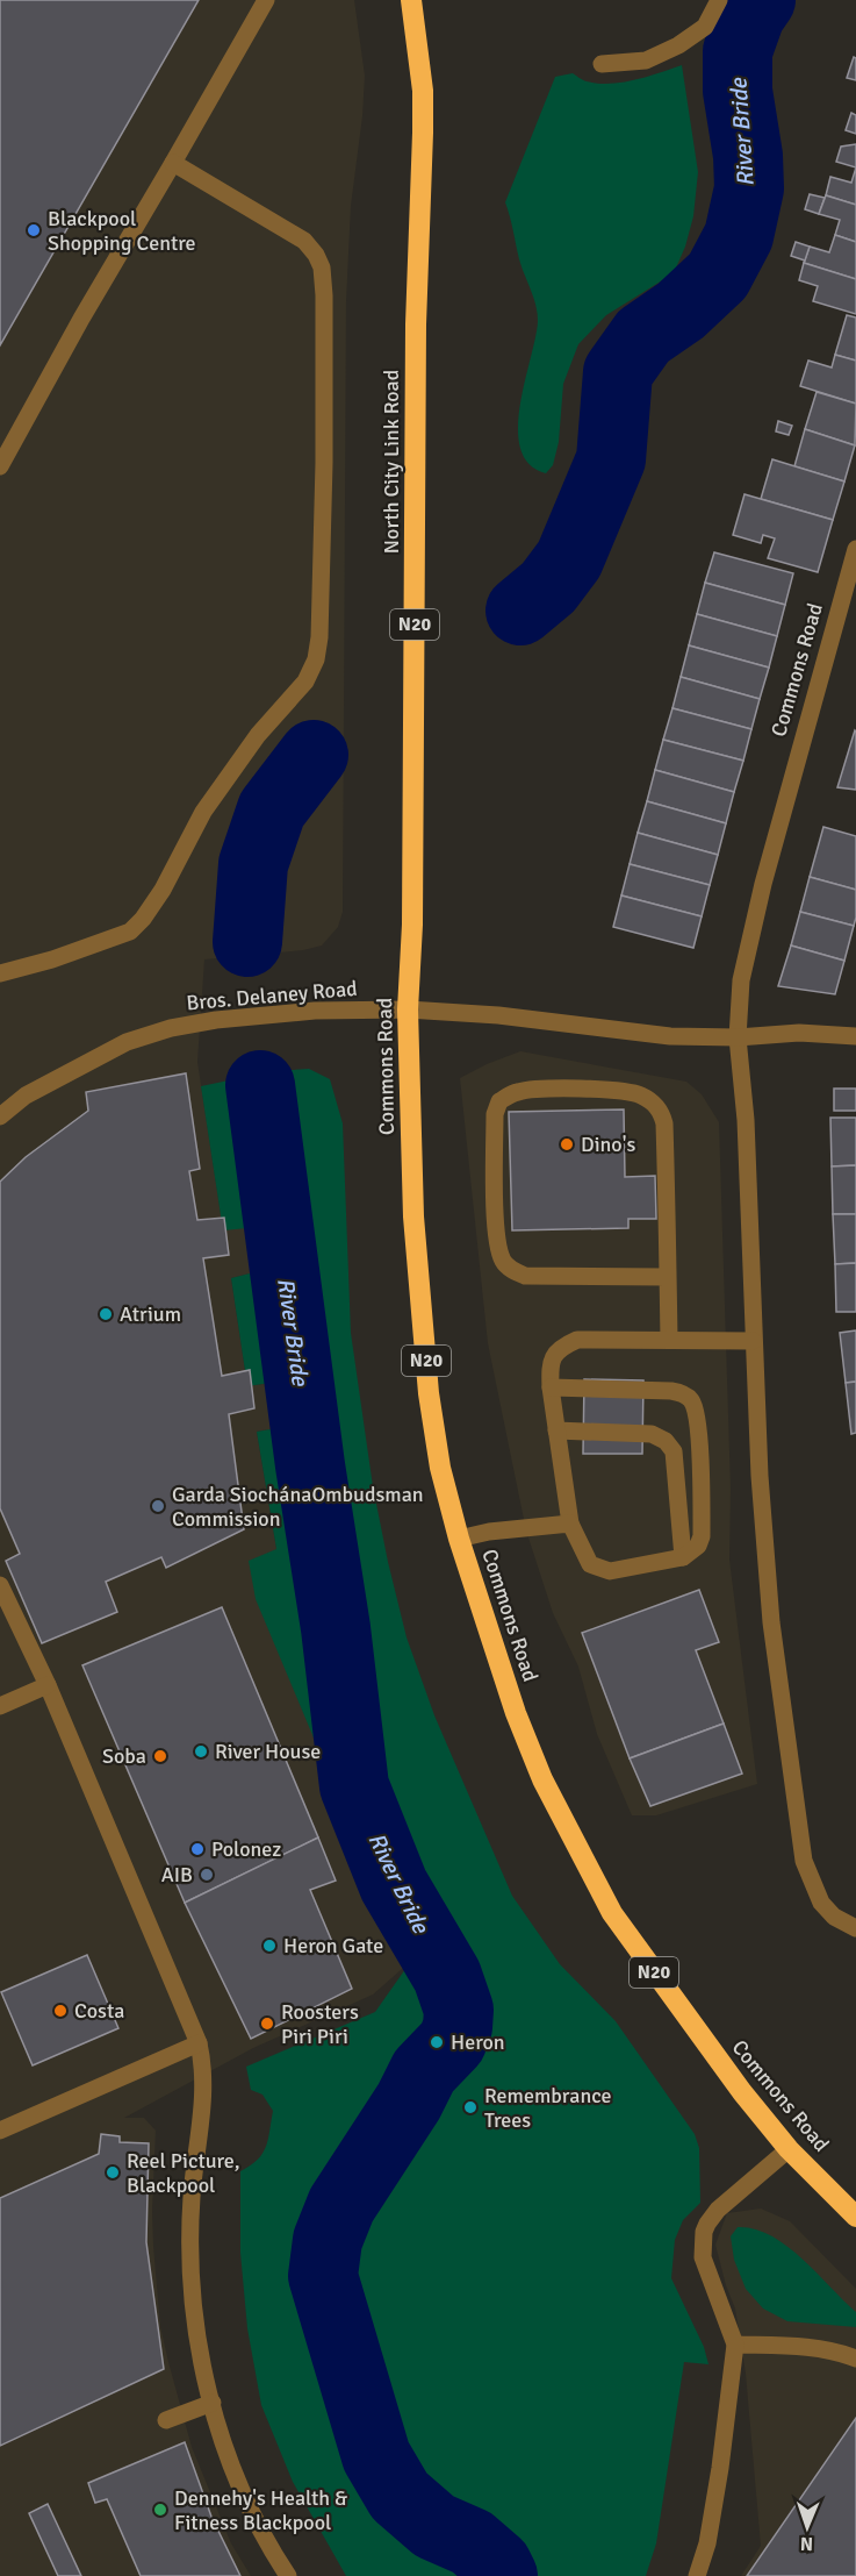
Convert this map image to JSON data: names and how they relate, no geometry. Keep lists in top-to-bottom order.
{
  "streets": {
    "highway": ["North City Link Road", "N20", "Commons Road"],
    "street": ["Bros. Delaney Road"]
  },
  "crossings": [
    ["North City Link Road", "Commons Road"],
    ["Commons Road", "Bros. Delaney Road"]
  ],
  "water": ["River Bride"],
  "places": [
    "Blackpool Shopping Centre",
    "Dino's",
    "Atrium",
    "Garda SiochánaOmbudsman Commission",
    "River House",
    "Soba",
    "Polonez",
    "AIB",
    "Heron Gate",
    "Costa",
    "Roosters Piri Piri",
    "Heron",
    "Remembrance Trees",
    "Reel Picture, Blackpool",
    "Dennehy's Health & Fitness Blackpool"
  ],
  "north": "bottom"
}
